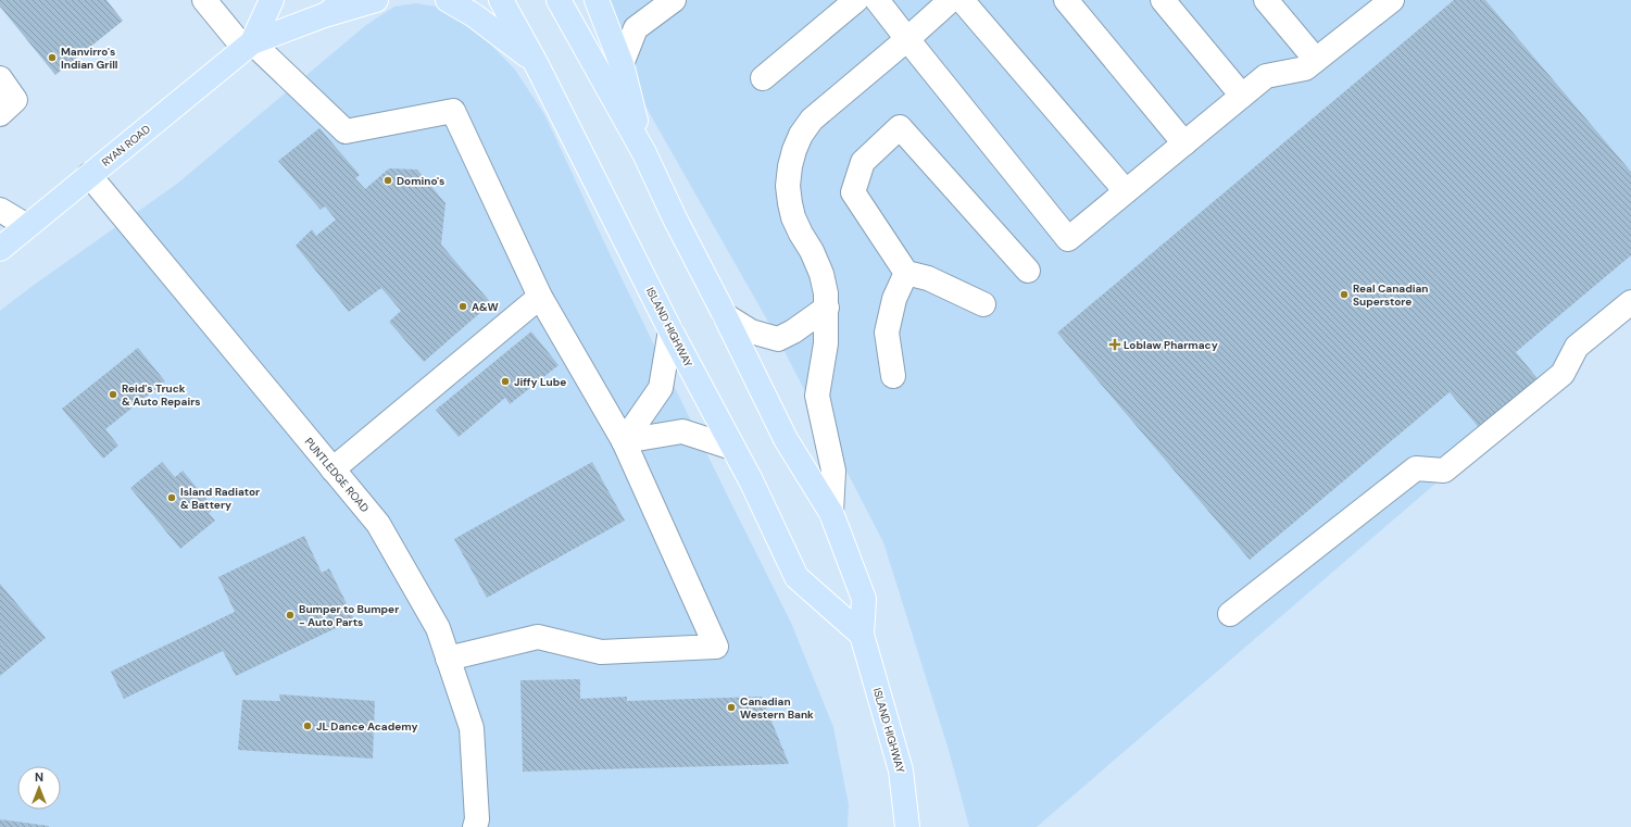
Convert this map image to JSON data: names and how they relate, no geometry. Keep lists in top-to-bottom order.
{
  "streets": {
    "main road": ["RYAN ROAD", "ISLAND HIGHWAY"],
    "street": ["PUNTLEDGE ROAD"]
  },
  "crossings": [
    ["RYAN ROAD", "PUNTLEDGE ROAD"]
  ],
  "places": {
    "other": [
      "Manvirro's Indian Grill",
      "Domino's",
      "Real Canadian Superstore",
      "A&W",
      "Jiffy Lube",
      "Reid's Truck & Auto Repairs",
      "Island Radiator & Battery",
      "Bumper to Bumper - Auto Parts",
      "Canadian Western Bank",
      "JL Dance Academy"
    ],
    "health": ["Loblaw Pharmacy"]
  },
  "north": "top"
}
